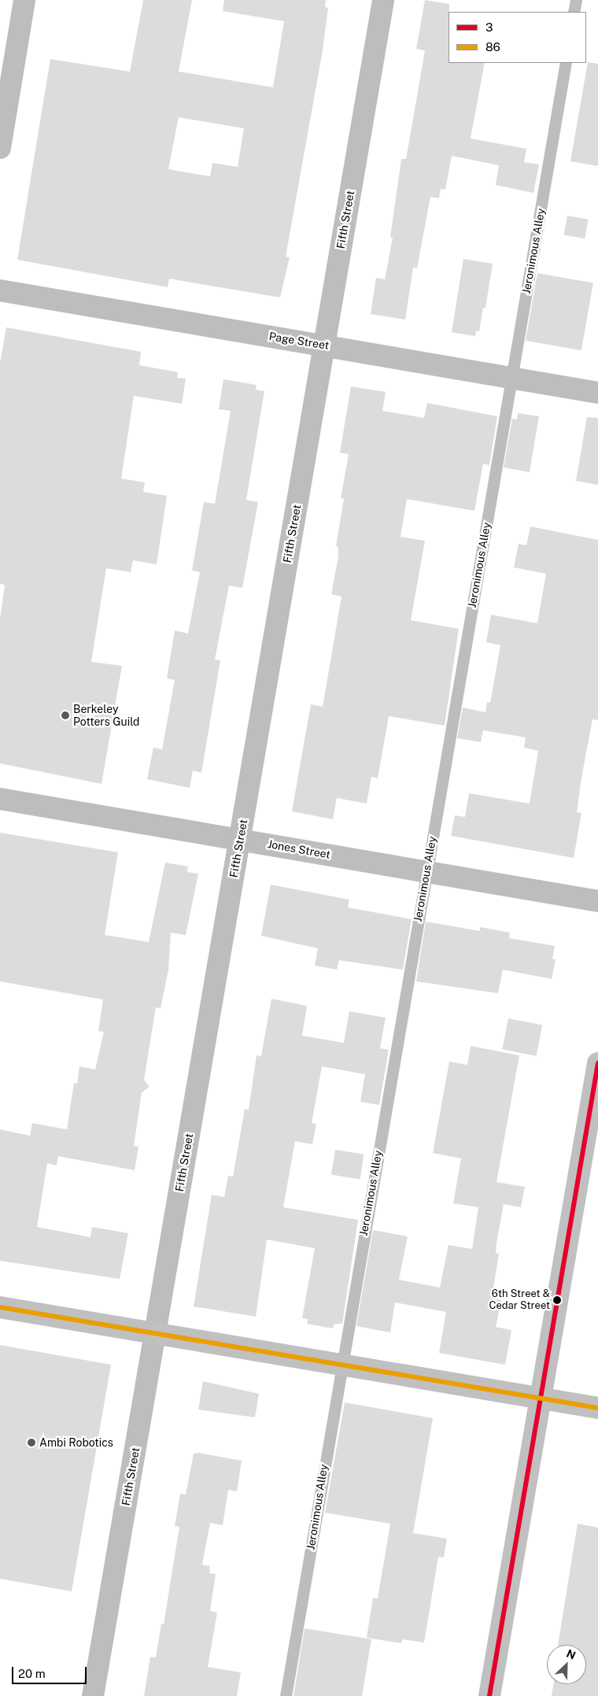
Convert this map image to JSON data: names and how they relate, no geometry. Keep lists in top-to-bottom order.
{
  "streets": {
    "street": ["Fifth Street", "Page Street", "Jones Street"],
    "lane": ["Jeronimous Alley"]
  },
  "crossings": [
    ["Fifth Street", "Page Street"],
    ["Fifth Street", "Jones Street"],
    ["Jeronimous Alley", "Page Street"],
    ["Jeronimous Alley", "Jones Street"]
  ],
  "places": ["Berkeley Potters Guild", "6th Street & Cedar Street", "Ambi Robotics"],
  "lines": ["transit line 3", "transit line 86"],
  "legend": ["3", "86"],
  "scale_bar": "20 m",
  "north": "top right"
}
